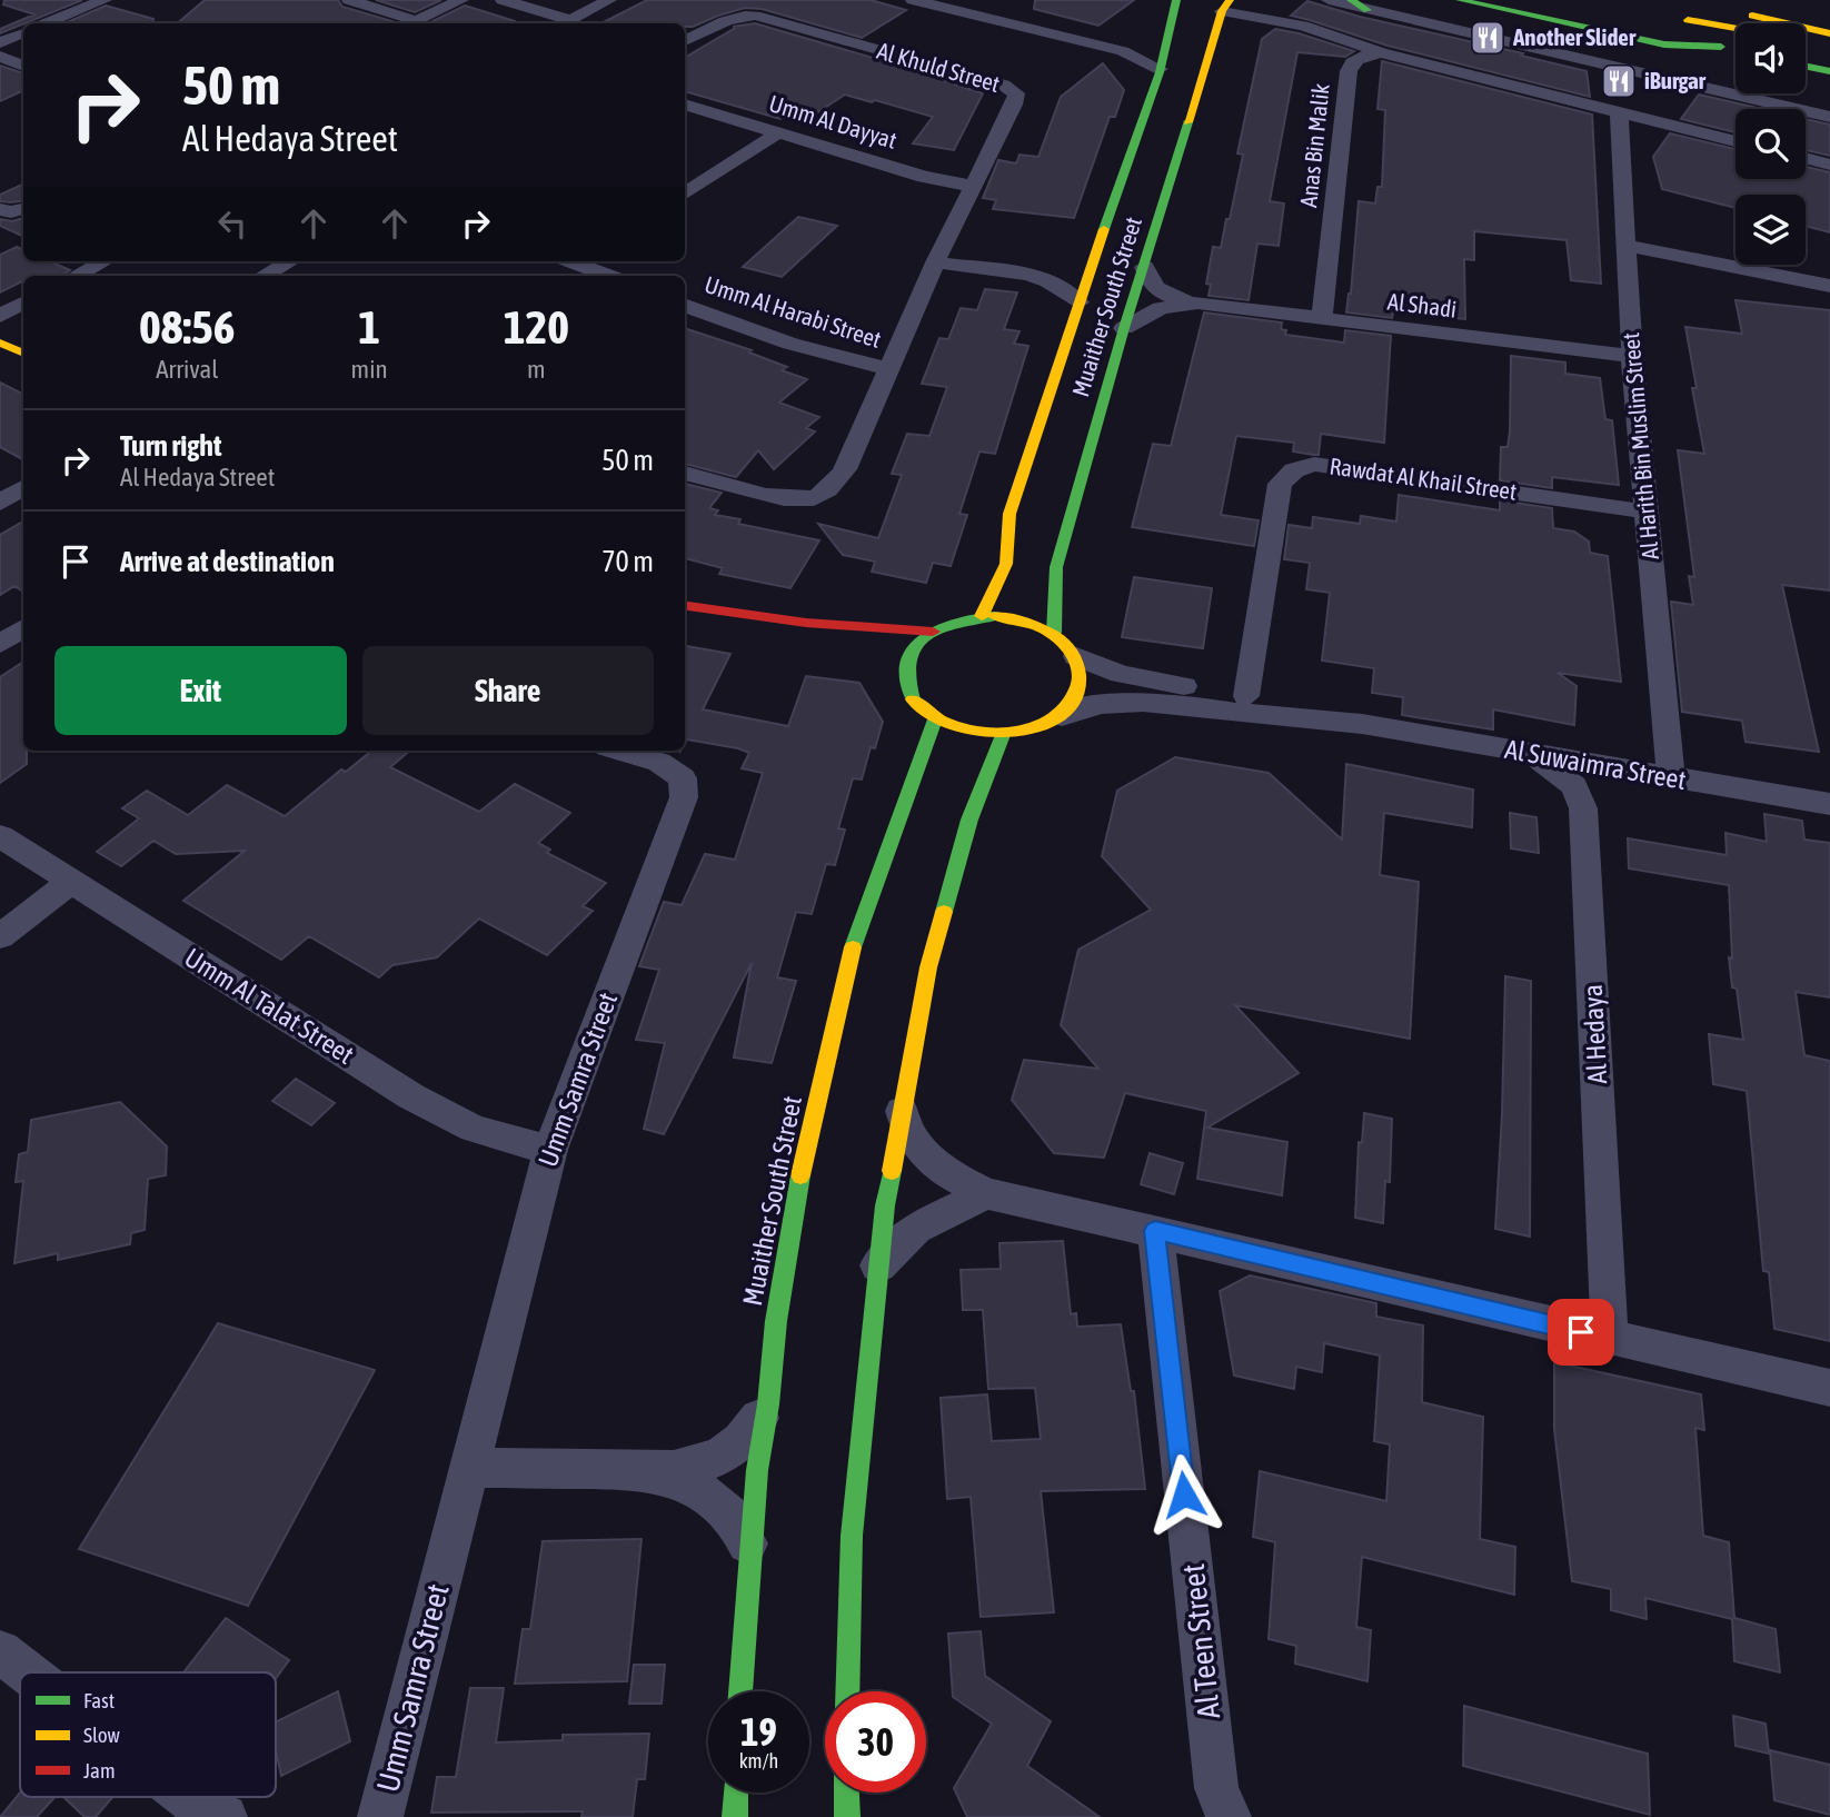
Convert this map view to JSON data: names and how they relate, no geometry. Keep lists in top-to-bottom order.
{
  "streets": {
    "main road": ["Muaither South Street"],
    "street": [
      "Al Khuld Street",
      "Umm Al Dayyat",
      "Anas Bin Malik",
      "Al Shadi",
      "Umm Al Harabi Street",
      "Al Harith Bin Muslim Street",
      "Rawdat Al Khail Street",
      "Al Suwaimra Street",
      "Umm Al Talat Street",
      "Al Hedaya",
      "Umm Samra Street",
      "Al Teen Street"
    ]
  },
  "crossings": [
    ["Al Khuld Street", "Umm Al Dayyat"],
    ["Al Khuld Street", "Umm Al Harabi Street"],
    ["Anas Bin Malik", "Al Shadi"],
    ["Al Shadi", "Muaither South Street"],
    ["Al Shadi", "Al Harith Bin Muslim Street"],
    ["Muaither South Street", "Al Suwaimra Street"],
    ["Al Harith Bin Muslim Street", "Rawdat Al Khail Street"],
    ["Al Harith Bin Muslim Street", "Al Suwaimra Street"],
    ["Rawdat Al Khail Street", "Al Suwaimra Street"],
    ["Al Suwaimra Street", "Al Hedaya"],
    ["Umm Al Talat Street", "Umm Samra Street"]
  ],
  "places": {
    "restaurant": ["Another Slider", "iBurgar"]
  },
  "legend": ["Fast", "Slow", "Jam"],
  "page": {
    "turn": ["50 m", "Al Hedaya Street"],
    "eta": [
      "08:56",
      "Arrival",
      "1",
      "min",
      "120",
      "m"
    ],
    "list": [
      {
        "name": "Turn right",
        "note": "Al Hedaya Street",
        "value": "50 m"
      },
      {
        "name": "Arrive at destination",
        "value": "70 m"
      }
    ],
    "buttons": ["Exit", "Share"],
    "speed": "19 km/h",
    "limit": "30"
  }
}
